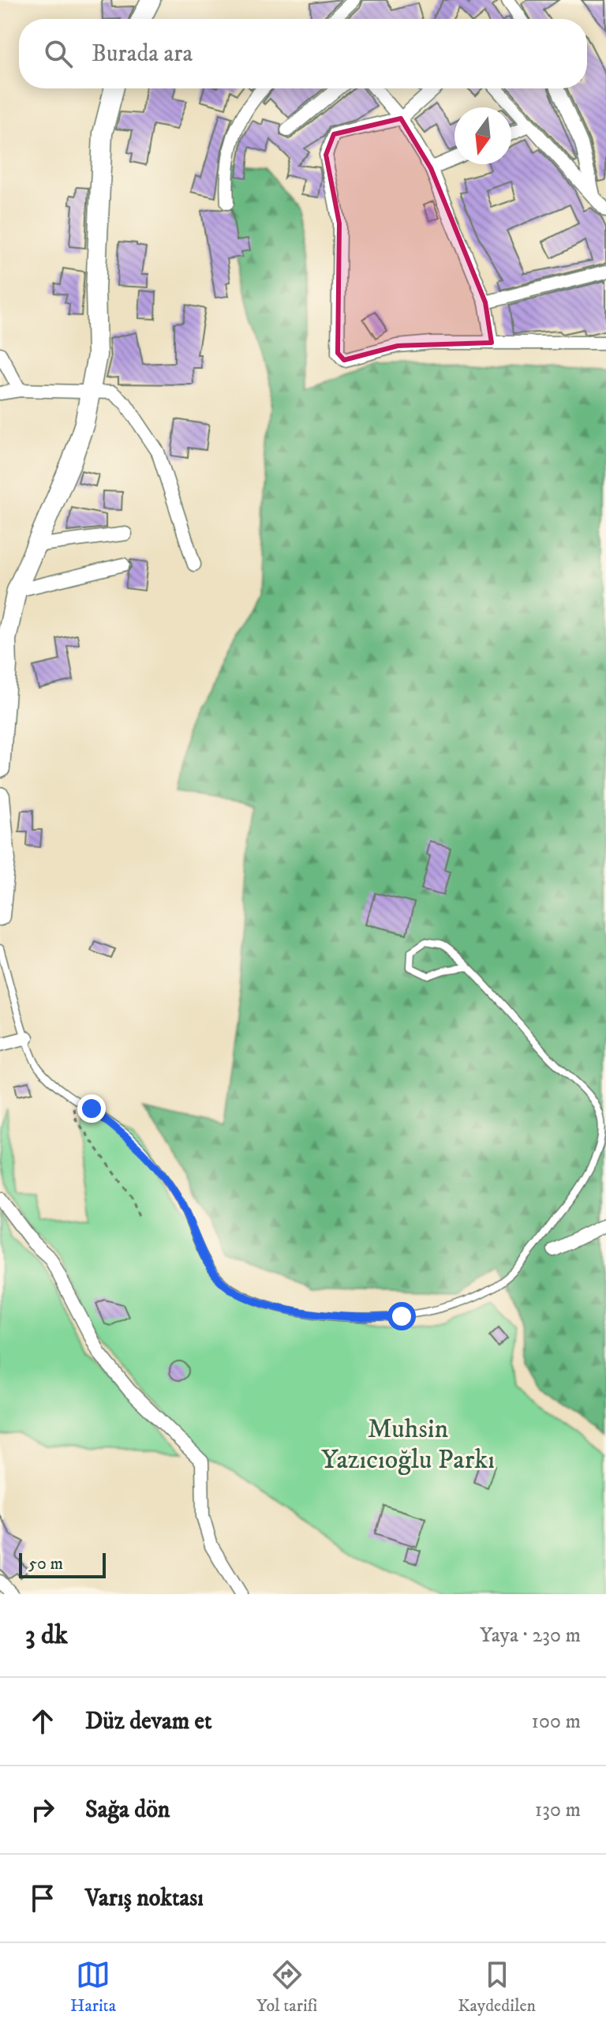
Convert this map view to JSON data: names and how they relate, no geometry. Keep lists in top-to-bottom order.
{
  "parks": ["Muhsin Yazıcıoğlu Parkı"],
  "scale_bar": "50 m",
  "north": "bottom",
  "page": {
    "search": "Burada ara",
    "scale": "50 m",
    "heading": ["3 dk", "Yaya · 230 m"],
    "list": [
      ["Düz devam et", "100 m"],
      ["Sağa dön", "130 m"],
      "Varış noktası"
    ],
    "nav": ["Harita", "Yol tarifi", "Kaydedilen"]
  }
}
